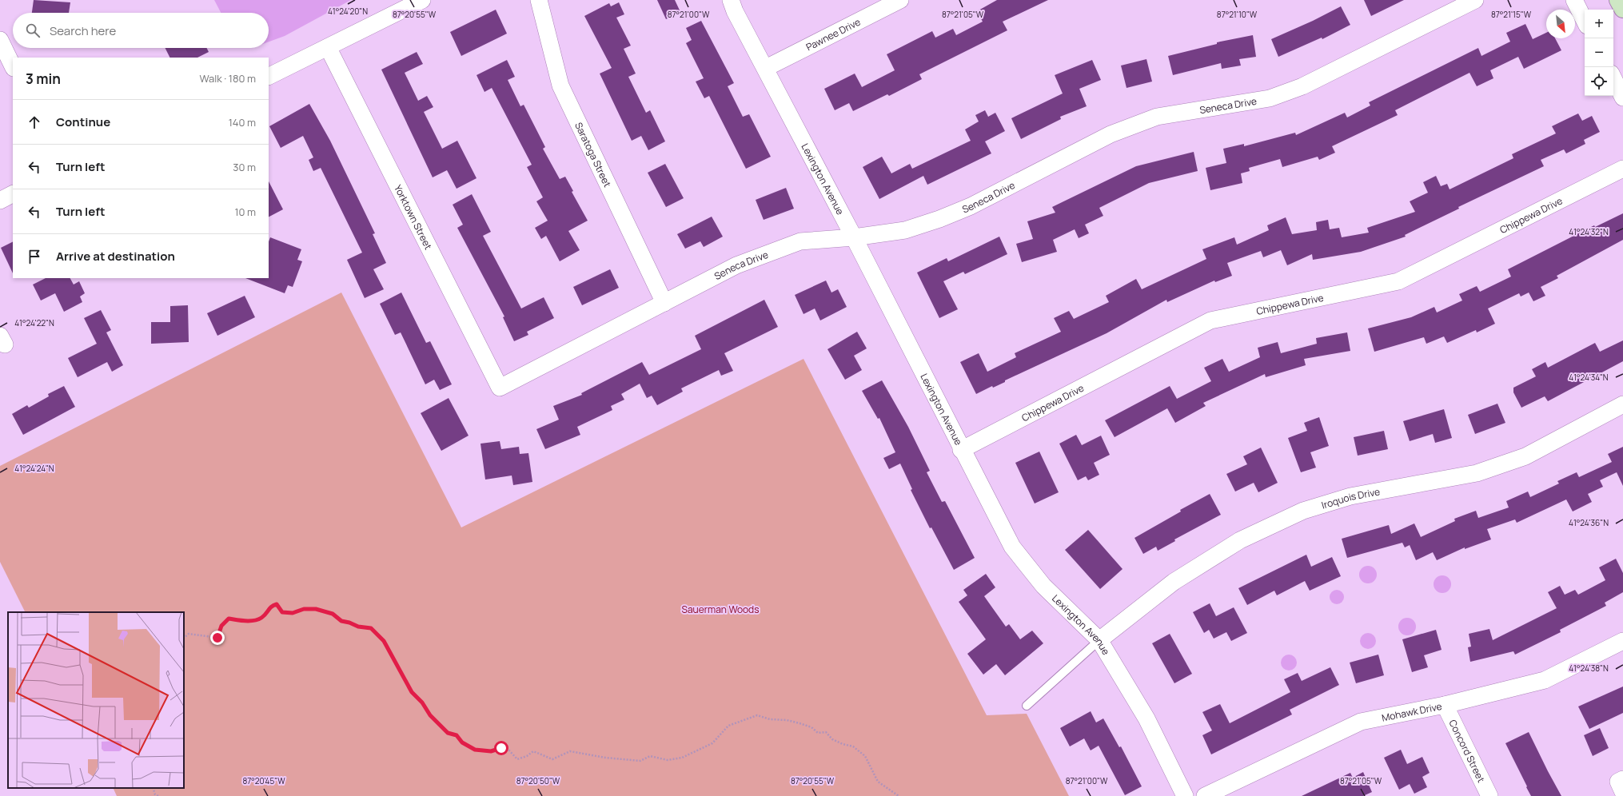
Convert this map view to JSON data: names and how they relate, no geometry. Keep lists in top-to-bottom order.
{
  "streets": {
    "street": [
      "Pawnee Drive",
      "Seneca Drive",
      "Saratoga Street",
      "Lexington Avenue",
      "Chippewa Drive",
      "Yorktown Street",
      "Iroquois Drive",
      "Mohawk Drive",
      "Concord Street"
    ]
  },
  "crossings": [
    ["Pawnee Drive", "Lexington Avenue"],
    ["Seneca Drive", "Saratoga Street"],
    ["Seneca Drive", "Lexington Avenue"],
    ["Seneca Drive", "Yorktown Street"],
    ["Lexington Avenue", "Chippewa Drive"],
    ["Lexington Avenue", "Iroquois Drive"],
    ["Mohawk Drive", "Concord Street"]
  ],
  "parks": ["Sauerman Woods"],
  "north": "bottom right",
  "page": {
    "map_buttons": ["+", "−"],
    "search": "Search here",
    "heading": ["3 min", "Walk · 180 m"],
    "list": [
      ["Continue", "140 m"],
      ["Turn left", "30 m"],
      ["Turn left", "10 m"],
      "Arrive at destination"
    ]
  },
  "coordinates": [
    "41°24'20\"N",
    "87°20'55\"W",
    "87°21'00\"W",
    "87°21'05\"W",
    "87°21'10\"W",
    "87°21'15\"W",
    "41°24'32\"N",
    "41°24'22\"N",
    "41°24'34\"N",
    "41°24'24\"N",
    "41°24'36\"N",
    "41°24'38\"N",
    "87°20'45\"W",
    "87°20'50\"W"
  ]
}
